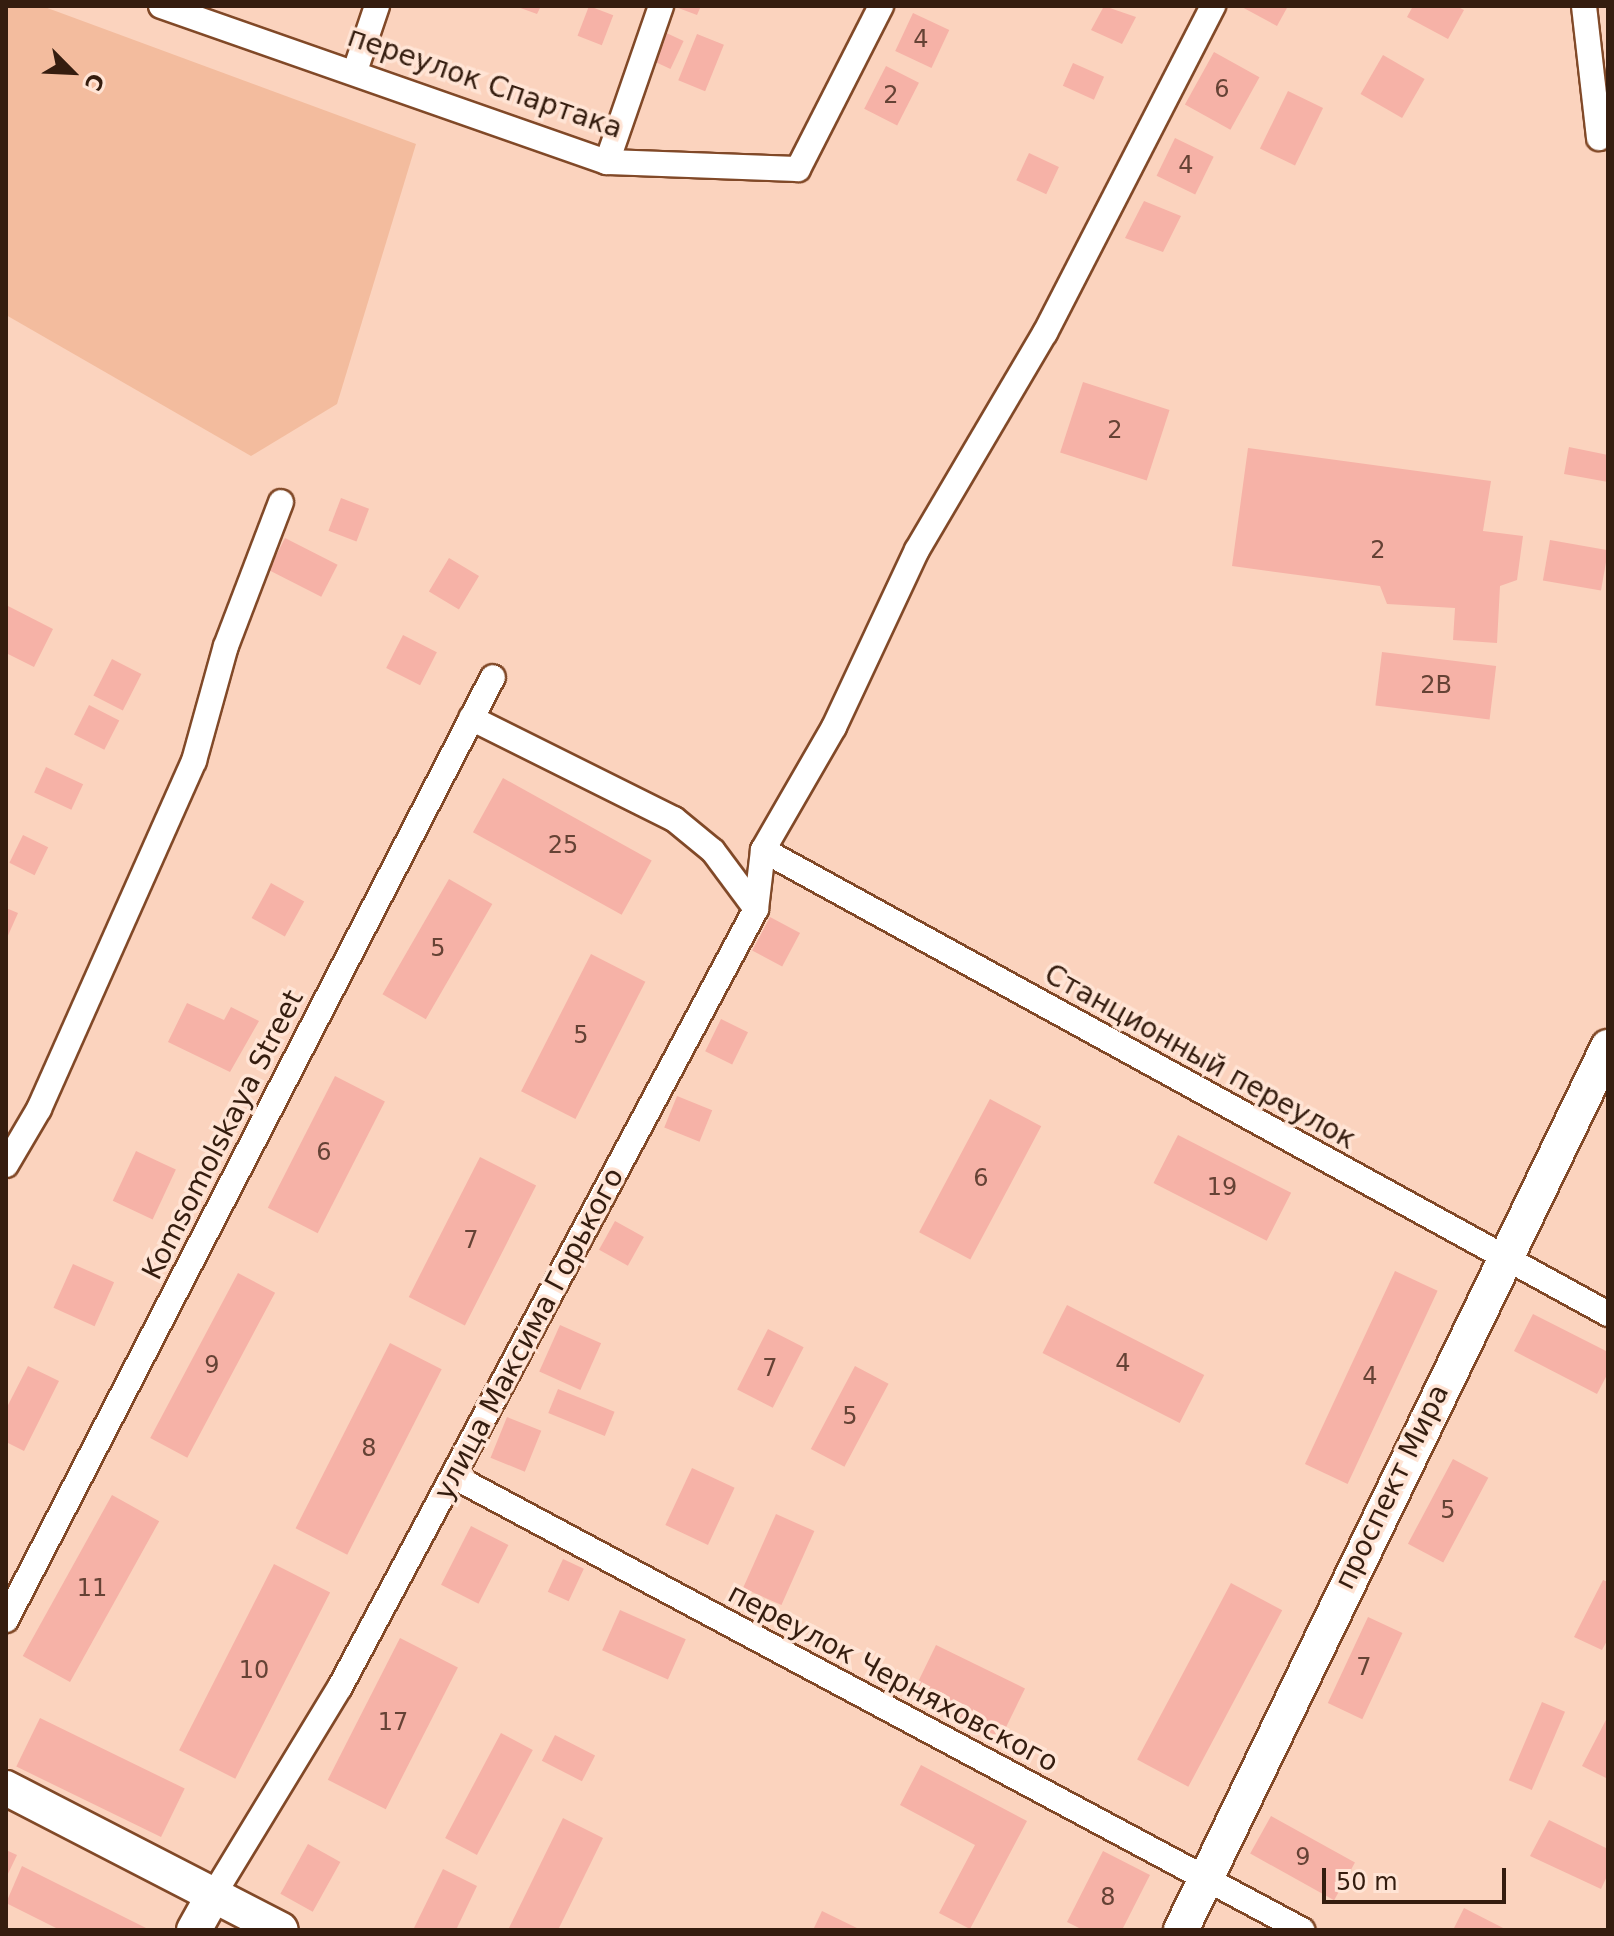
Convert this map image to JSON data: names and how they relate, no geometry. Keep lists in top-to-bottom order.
{
  "streets": {
    "street": [
      "переулок Спартака",
      "Станционный переулок",
      "Komsomolskaya Street",
      "улица Максима Горького",
      "проспект Мира",
      "переулок Черняховского"
    ]
  },
  "crossings": [
    ["Станционный переулок", "улица Максима Горького"],
    ["Станционный переулок", "проспект Мира"],
    ["улица Максима Горького", "переулок Черняховского"],
    ["проспект Мира", "переулок Черняховского"]
  ],
  "house_numbers": [
    "4",
    "6",
    "2",
    "4",
    "2",
    "2",
    "2В",
    "25",
    "5",
    "5",
    "6",
    "6",
    "19",
    "7",
    "4",
    "9",
    "7",
    "4",
    "5",
    "8",
    "5",
    "11",
    "7",
    "10",
    "17",
    "9",
    "8"
  ],
  "scale_bar": "50 m",
  "north": "bottom right"
}
